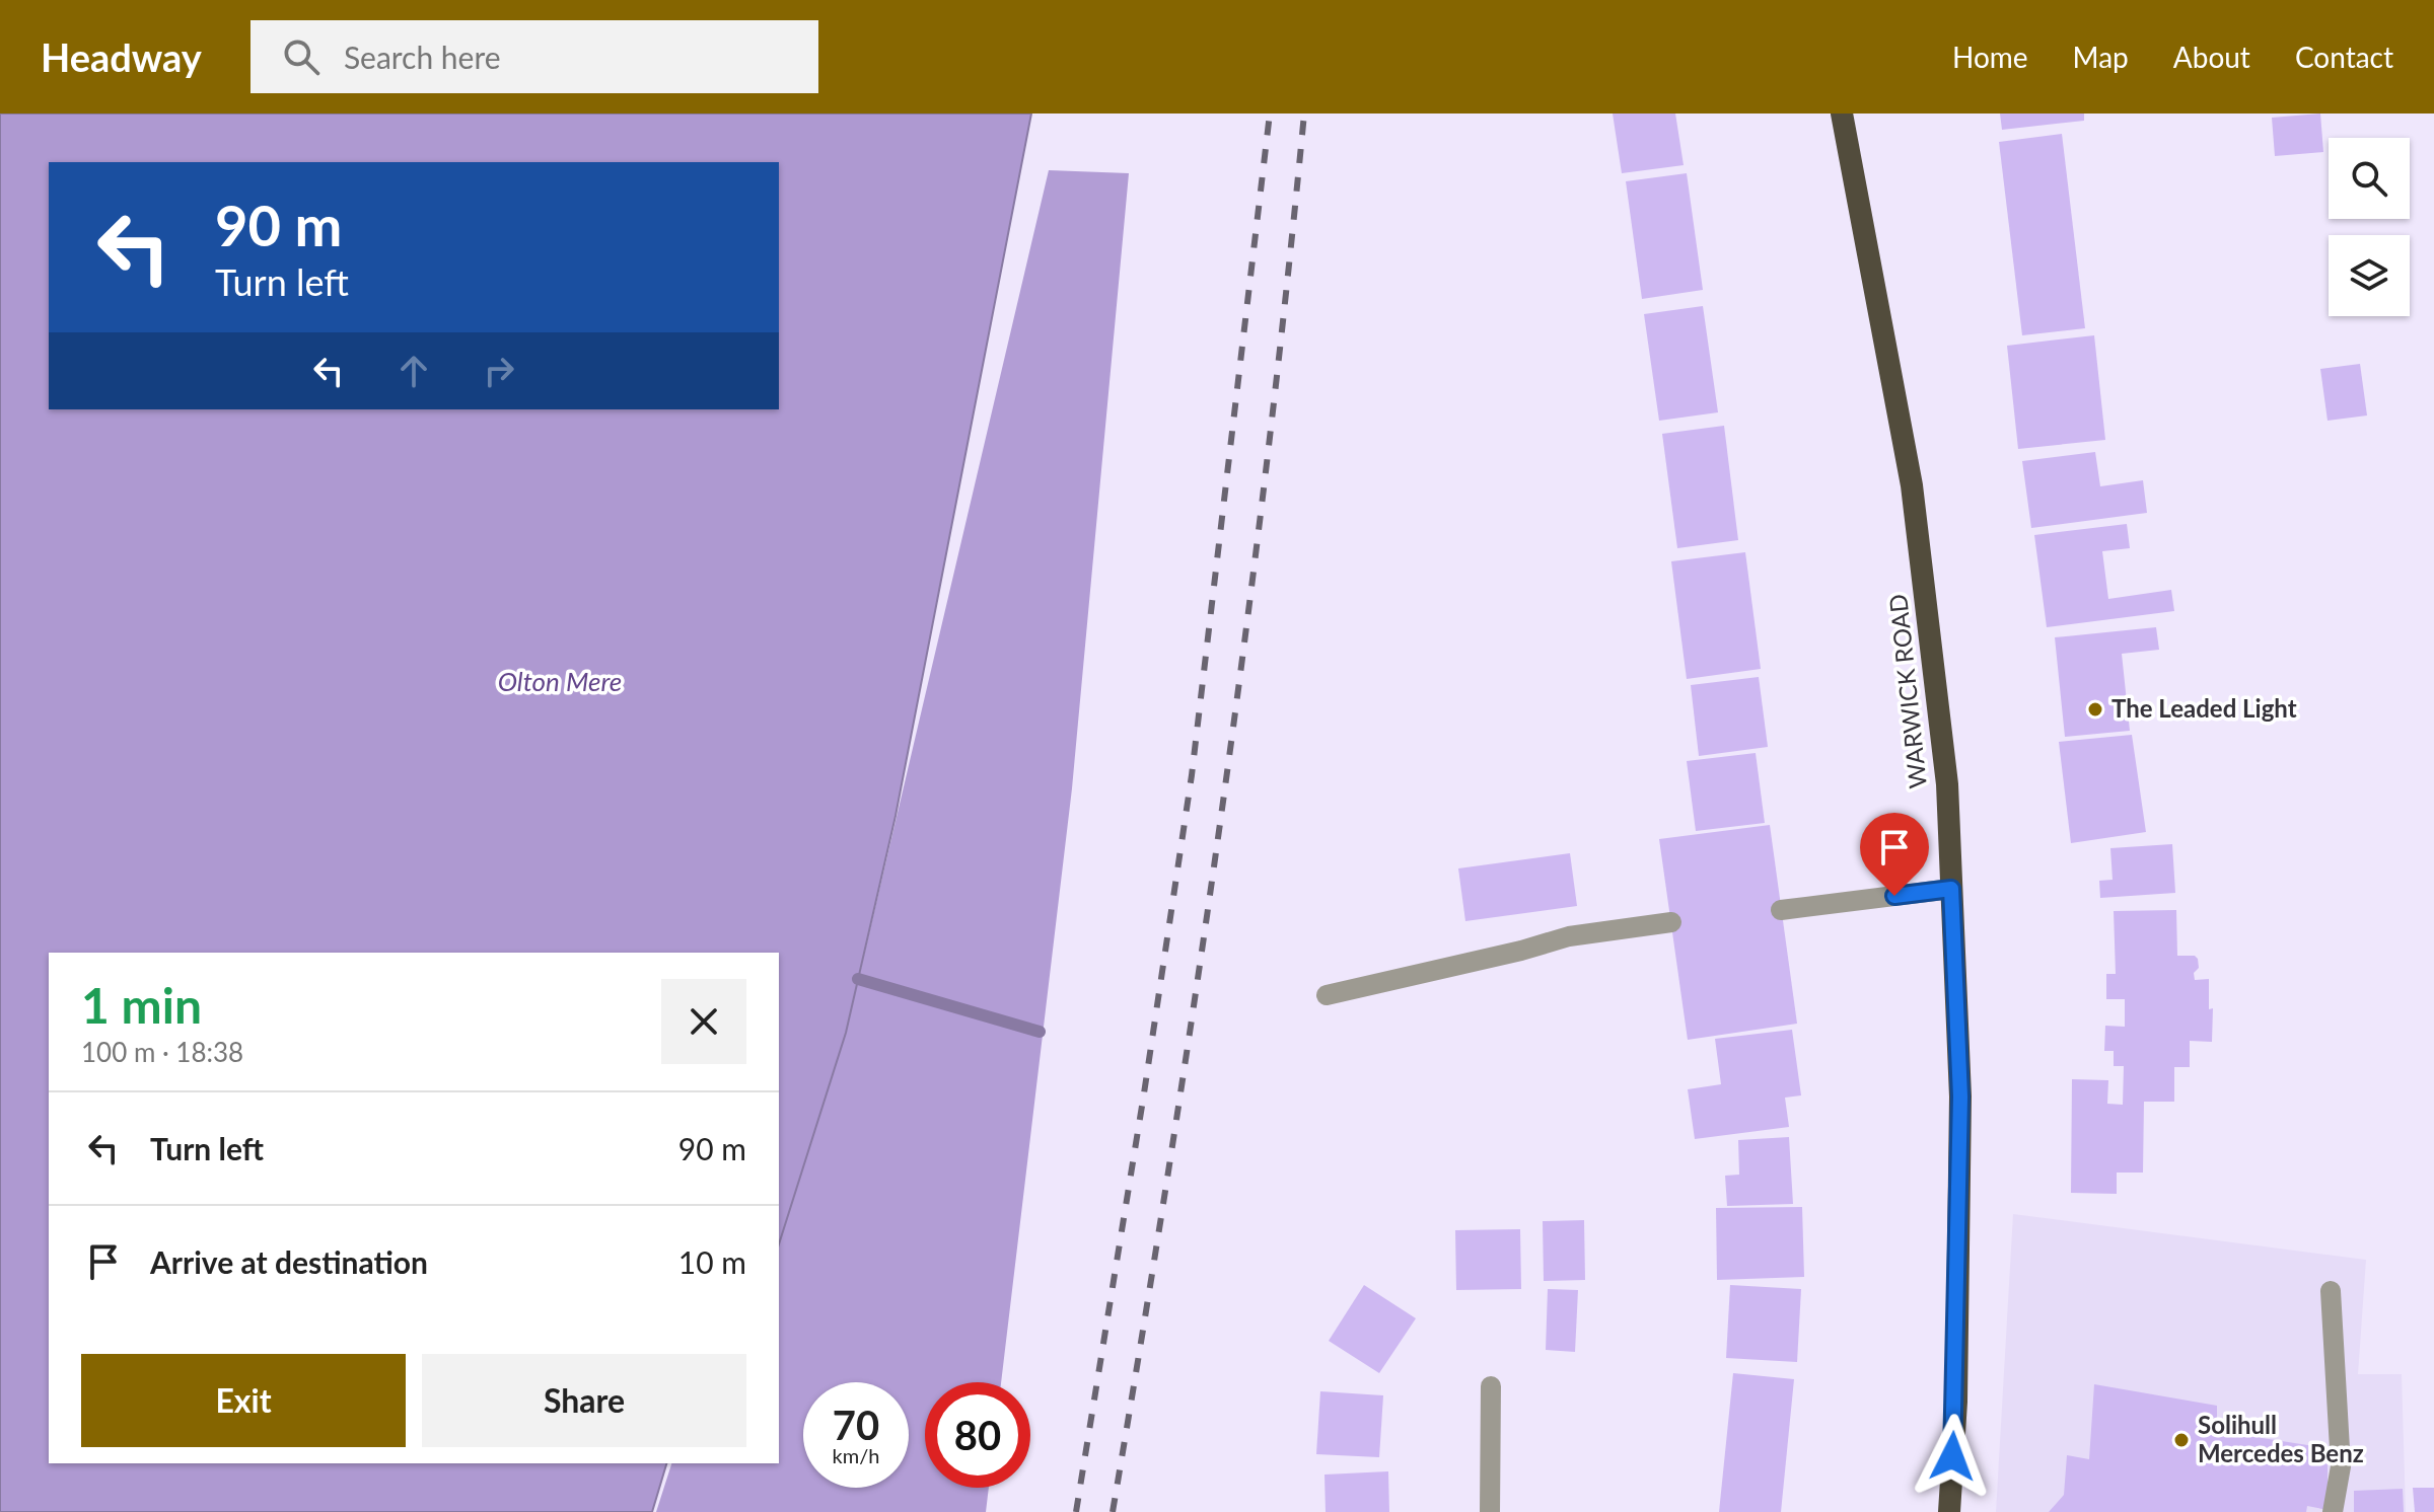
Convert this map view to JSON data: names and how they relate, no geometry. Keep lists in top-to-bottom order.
{
  "streets": {
    "highway": ["WARWICK ROAD"]
  },
  "water": ["Olton Mere"],
  "places": ["The Leaded Light", "Solihull Mercedes Benz"],
  "page": {
    "header": "Headway",
    "search": "Search here",
    "nav": [
      "Home",
      "Map",
      "About",
      "Contact"
    ],
    "turn": ["90 m", "Turn left"],
    "heading": ["1 min", "100 m · 18:38"],
    "list": [
      {
        "name": "Turn left",
        "value": "90 m"
      },
      {
        "name": "Arrive at destination",
        "value": "10 m"
      }
    ],
    "buttons": ["Exit", "Share"],
    "speed": "70 km/h",
    "limit": "80"
  }
}
